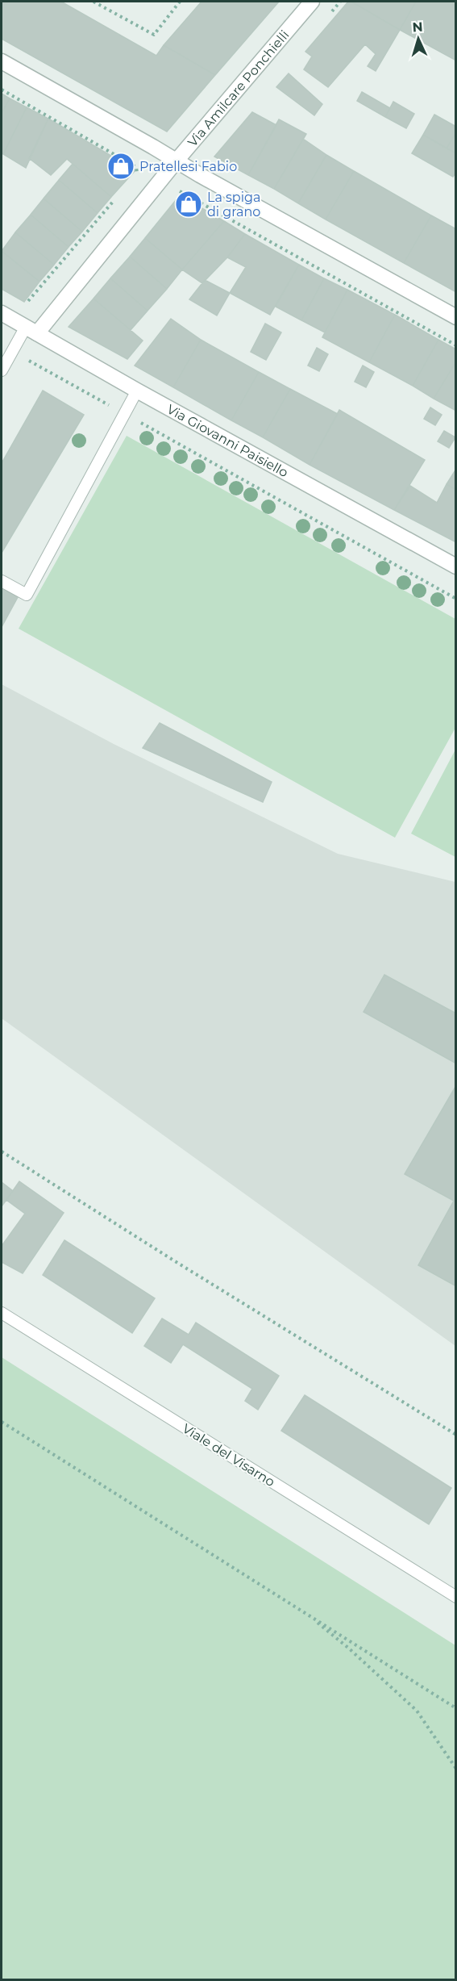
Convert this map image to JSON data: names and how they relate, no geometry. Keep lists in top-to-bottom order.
{
  "streets": {
    "street": ["Via Amilcare Ponchielli", "Via Giovanni Paisiello"],
    "lane": ["Viale del Visarno"]
  },
  "crossings": [
    ["Via Amilcare Ponchielli", "Via Giovanni Paisiello"]
  ],
  "places": {
    "shop": ["Pratellesi Fabio", "La spiga di grano"]
  },
  "north": "top"
}
